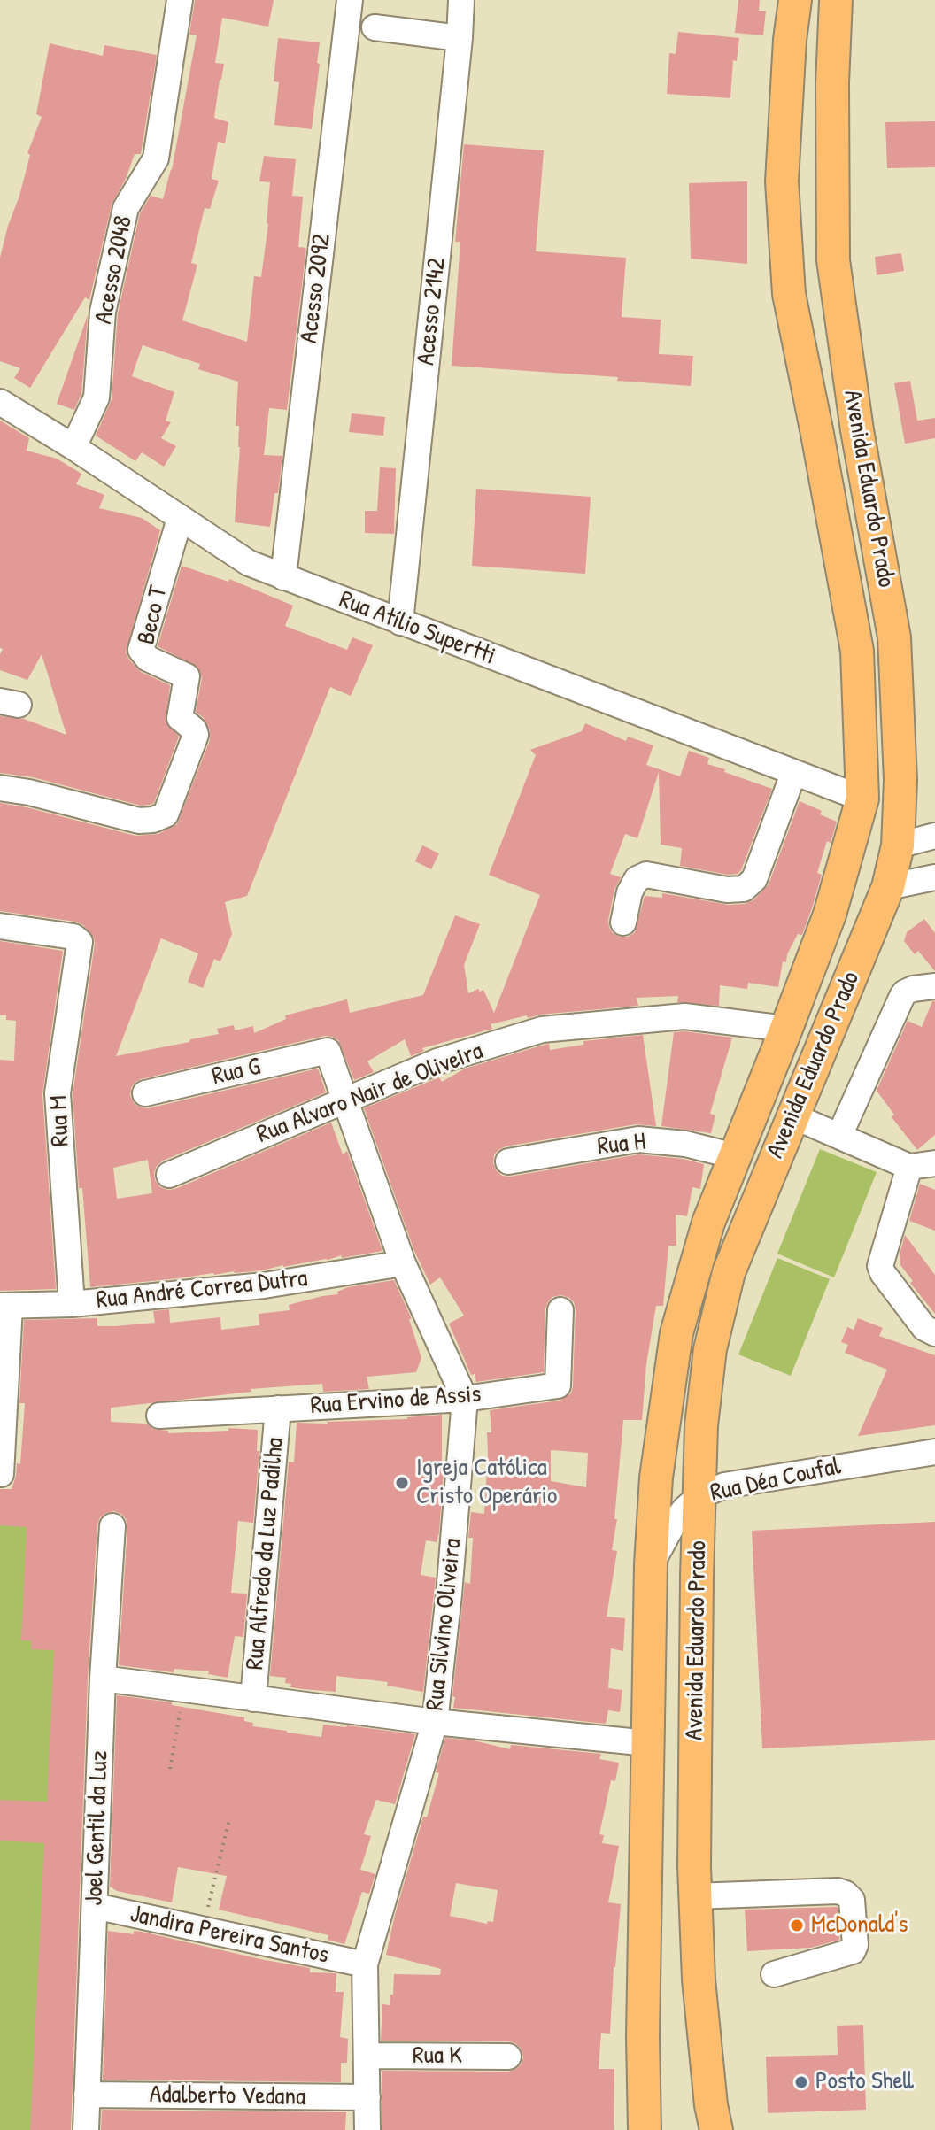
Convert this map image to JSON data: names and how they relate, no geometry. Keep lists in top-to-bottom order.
{
  "streets": {
    "main road": ["Avenida Eduardo Prado"],
    "street": [
      "Acesso 2048",
      "Acesso 2092",
      "Acesso 2142",
      "Beco T",
      "Rua Atílio Supertti",
      "Rua G",
      "Rua Alvaro Nair de Oliveira",
      "Rua M",
      "Rua H",
      "Rua André Correa Dutra",
      "Rua Ervino de Assis",
      "Rua Déa Coufal",
      "Rua Alfredo da Luz Padilha",
      "Rua Silvino Oliveira",
      "Joel Gentil da Luz",
      "Jandira Pereira Santos",
      "Rua K",
      "Adalberto Vedana"
    ]
  },
  "crossings": [
    ["Acesso 2048", "Rua Atílio Supertti"],
    ["Acesso 2092", "Rua Atílio Supertti"],
    ["Acesso 2142", "Rua Atílio Supertti"],
    ["Avenida Eduardo Prado", "Rua Atílio Supertti"],
    ["Avenida Eduardo Prado", "Rua Alvaro Nair de Oliveira"],
    ["Avenida Eduardo Prado", "Rua H"],
    ["Avenida Eduardo Prado", "Rua Déa Coufal"],
    ["Beco T", "Rua Atílio Supertti"],
    ["Rua G", "Rua Silvino Oliveira"],
    ["Rua Alvaro Nair de Oliveira", "Rua Silvino Oliveira"],
    ["Rua M", "Rua André Correa Dutra"],
    ["Rua André Correa Dutra", "Rua Silvino Oliveira"],
    ["Rua Ervino de Assis", "Rua Alfredo da Luz Padilha"],
    ["Rua Ervino de Assis", "Rua Silvino Oliveira"],
    ["Rua Silvino Oliveira", "Jandira Pereira Santos"],
    ["Rua Silvino Oliveira", "Rua K"],
    ["Rua Silvino Oliveira", "Adalberto Vedana"],
    ["Joel Gentil da Luz", "Jandira Pereira Santos"],
    ["Joel Gentil da Luz", "Adalberto Vedana"]
  ],
  "places": ["Igreja Católica Cristo Operário", "McDonald's", "Posto Shell"]
}
